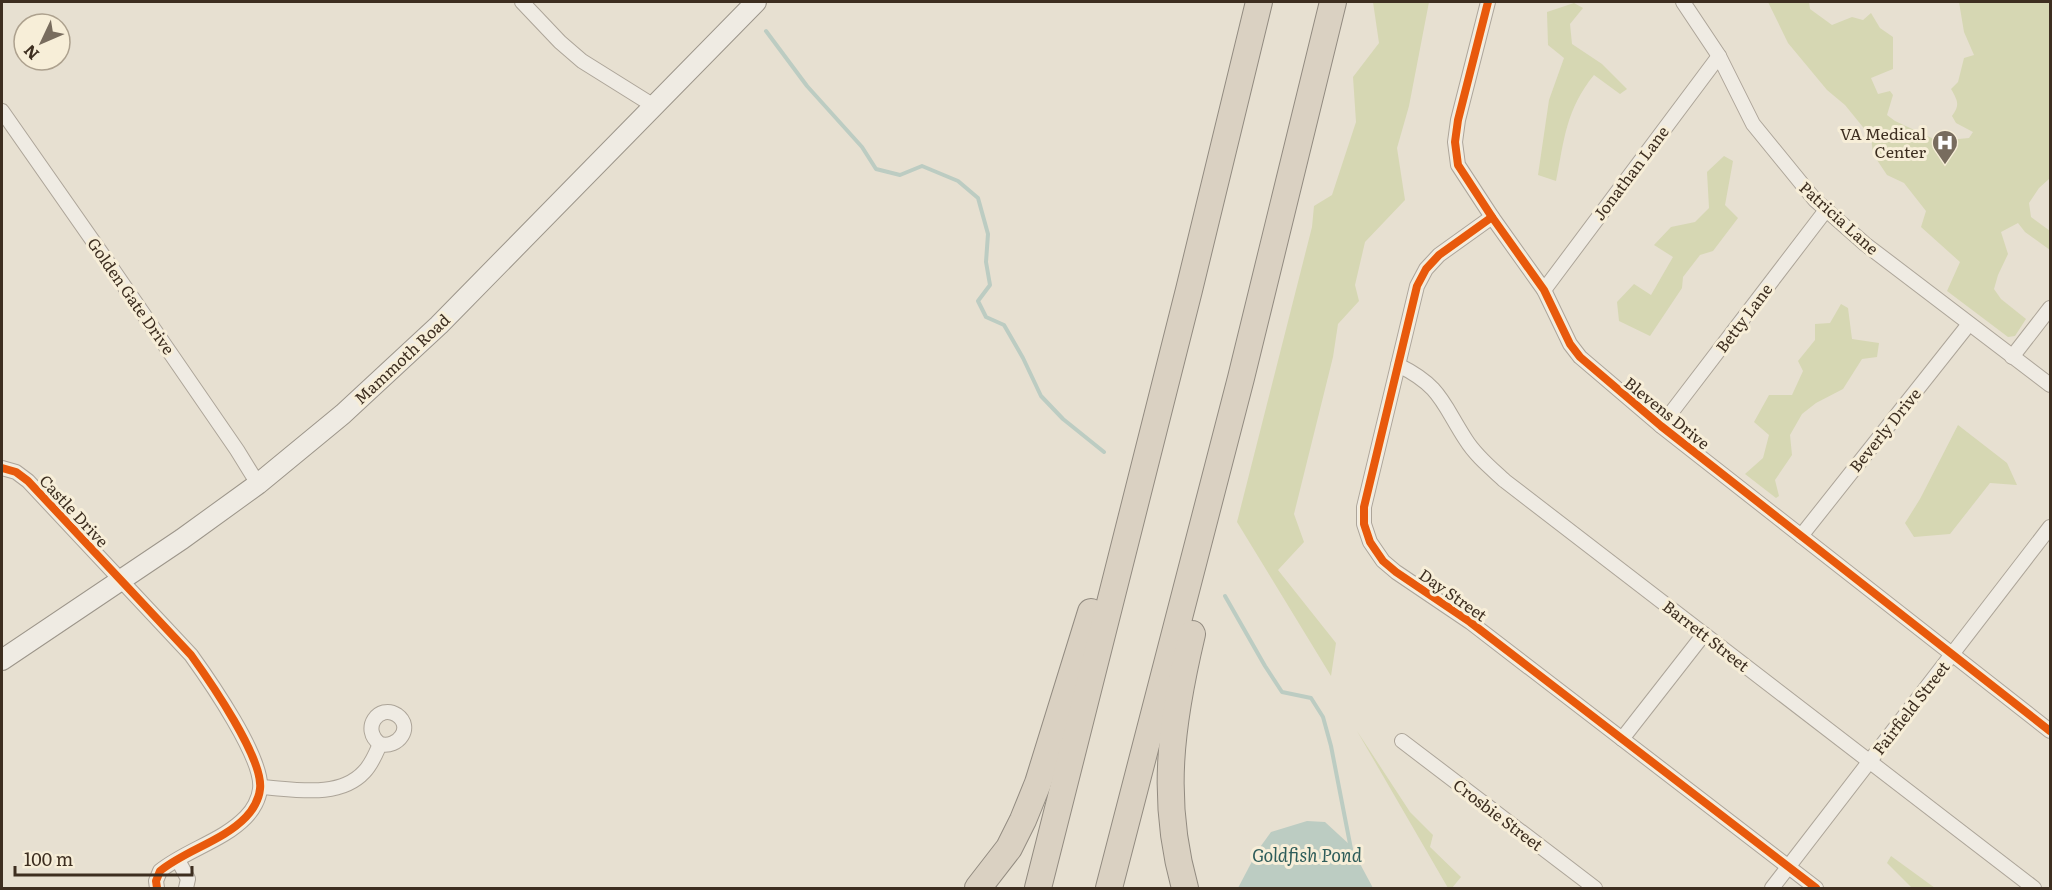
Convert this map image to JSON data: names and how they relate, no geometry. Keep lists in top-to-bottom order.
{
  "streets": {
    "main road": ["Mammoth Road"],
    "street": [
      "Jonathan Lane",
      "Patricia Lane",
      "Golden Gate Drive",
      "Betty Lane",
      "Blevens Drive",
      "Beverly Drive",
      "Castle Drive",
      "Day Street",
      "Barrett Street",
      "Fairfield Street",
      "Crosbie Street"
    ]
  },
  "crossings": [
    ["Jonathan Lane", "Patricia Lane"],
    ["Jonathan Lane", "Blevens Drive"],
    ["Patricia Lane", "Betty Lane"],
    ["Patricia Lane", "Beverly Drive"],
    ["Golden Gate Drive", "Mammoth Road"],
    ["Betty Lane", "Blevens Drive"],
    ["Mammoth Road", "Castle Drive"],
    ["Blevens Drive", "Beverly Drive"],
    ["Blevens Drive", "Day Street"],
    ["Blevens Drive", "Fairfield Street"],
    ["Day Street", "Barrett Street"],
    ["Day Street", "Fairfield Street"],
    ["Barrett Street", "Fairfield Street"]
  ],
  "water": ["Goldfish Pond"],
  "places": {
    "hospital": ["VA Medical Center"]
  },
  "scale_bar": "100 m",
  "north": "bottom left"
}
